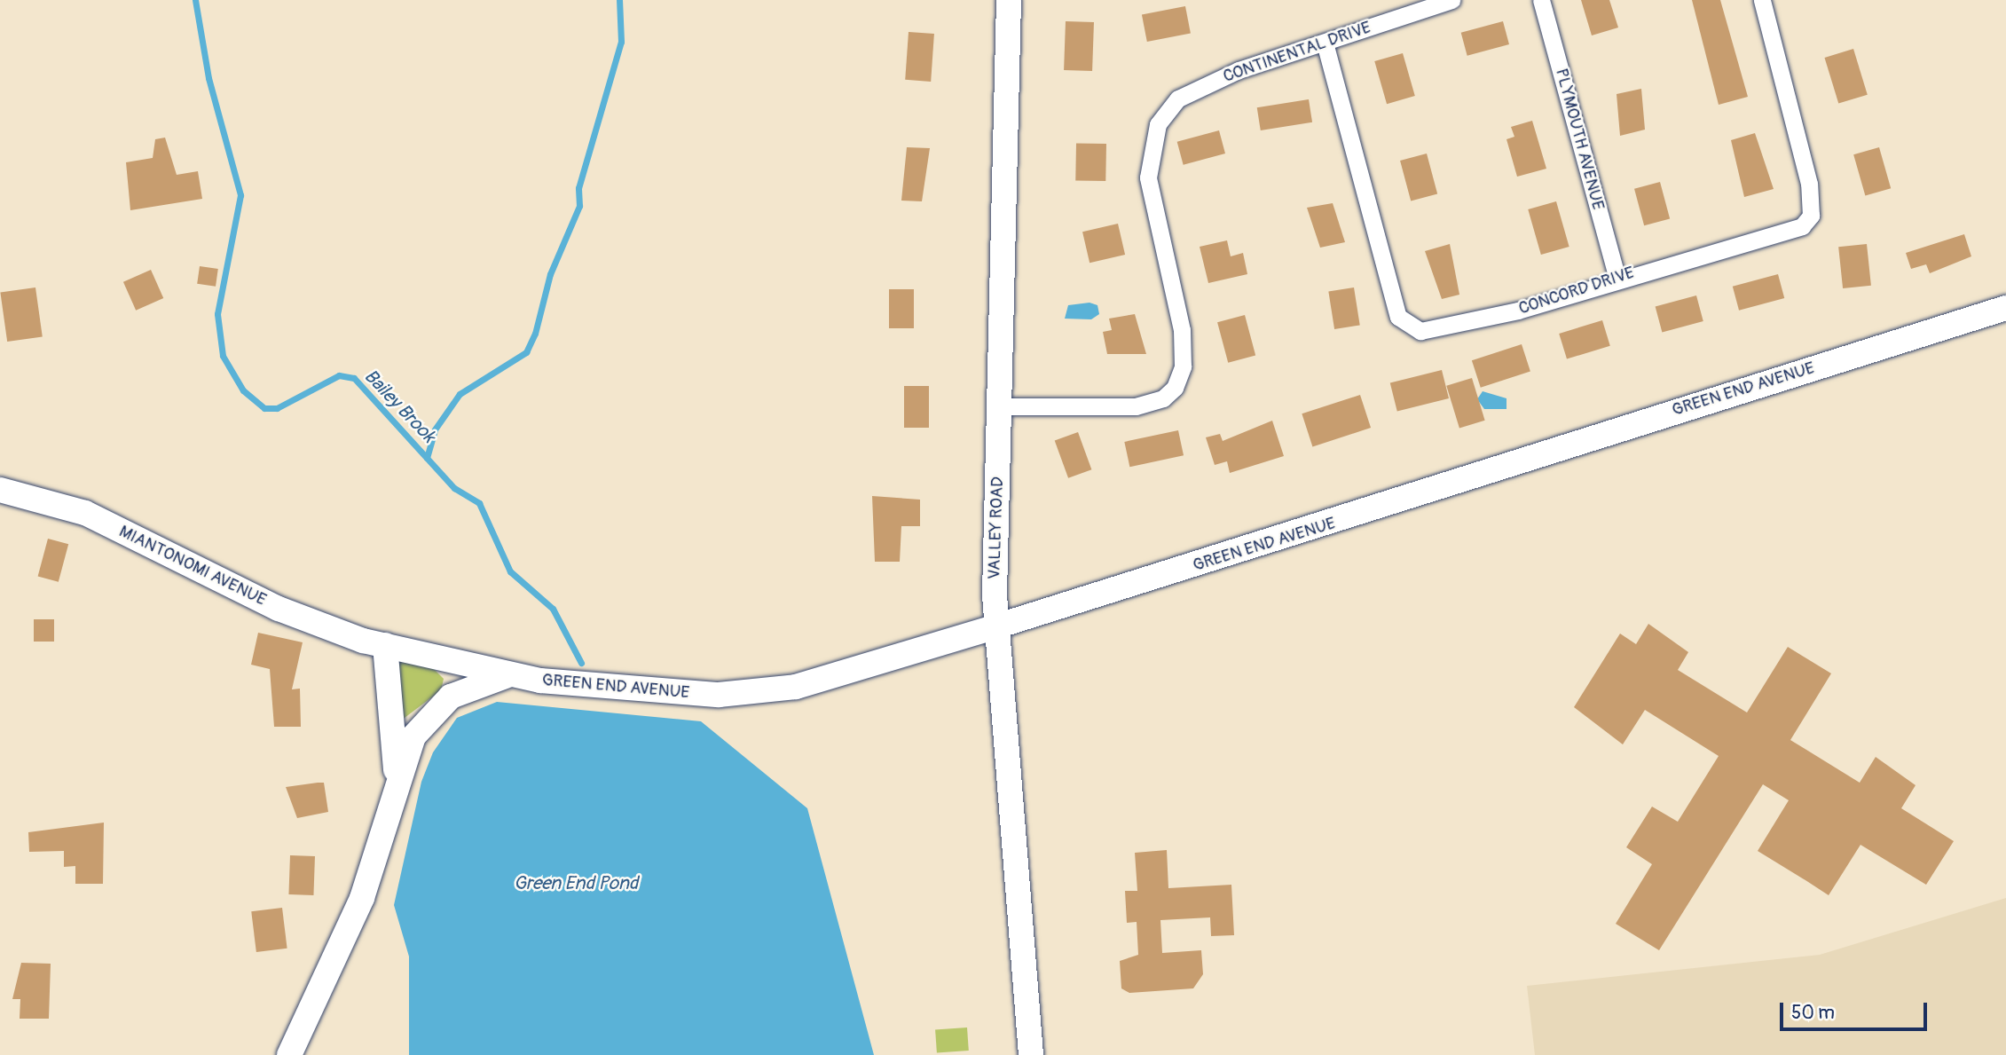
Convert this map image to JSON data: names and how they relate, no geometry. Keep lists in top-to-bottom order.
{
  "streets": {
    "main road": ["GREEN END AVENUE", "VALLEY ROAD", "MIANTONOMI AVENUE"],
    "street": ["CONTINENTAL DRIVE", "PLYMOUTH AVENUE", "CONCORD DRIVE"]
  },
  "crossings": [
    ["CONTINENTAL DRIVE", "CONCORD DRIVE"],
    ["CONTINENTAL DRIVE", "VALLEY ROAD"],
    ["PLYMOUTH AVENUE", "CONCORD DRIVE"],
    ["GREEN END AVENUE", "VALLEY ROAD"],
    ["GREEN END AVENUE", "MIANTONOMI AVENUE"]
  ],
  "water": ["Bailey Brook", "Green End Pond"],
  "scale_bar": "50 m"
}
